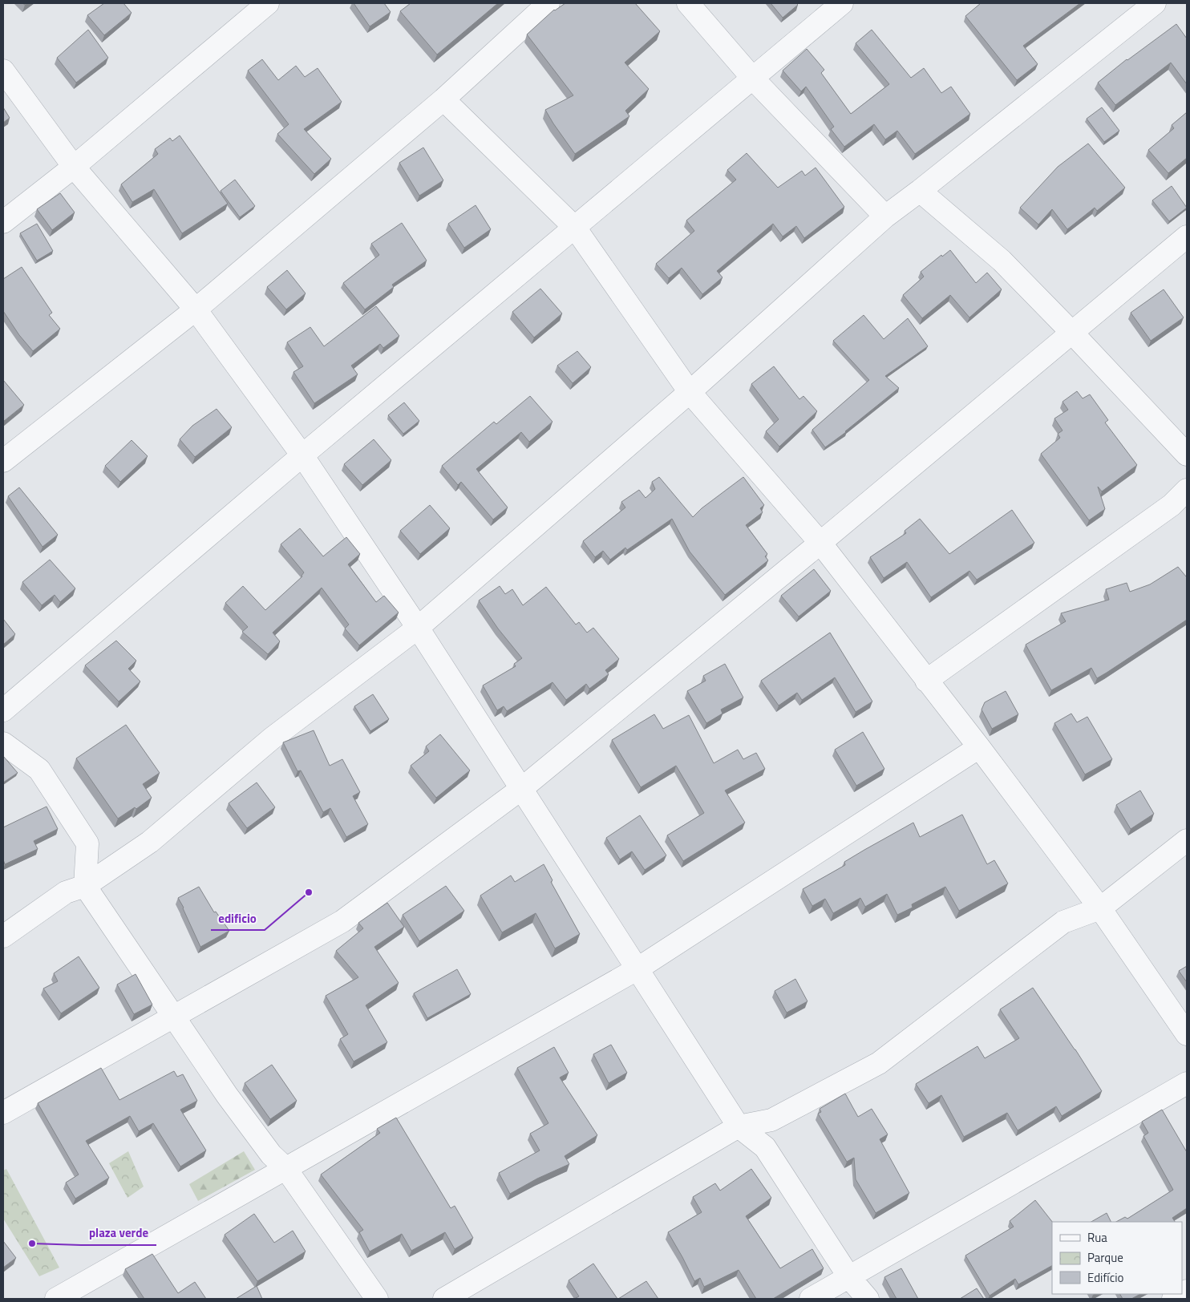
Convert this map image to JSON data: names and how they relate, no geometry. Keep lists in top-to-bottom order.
{
  "places": ["edificio", "plaza verde"],
  "legend": ["Rua", "Parque", "Edifício"]
}
